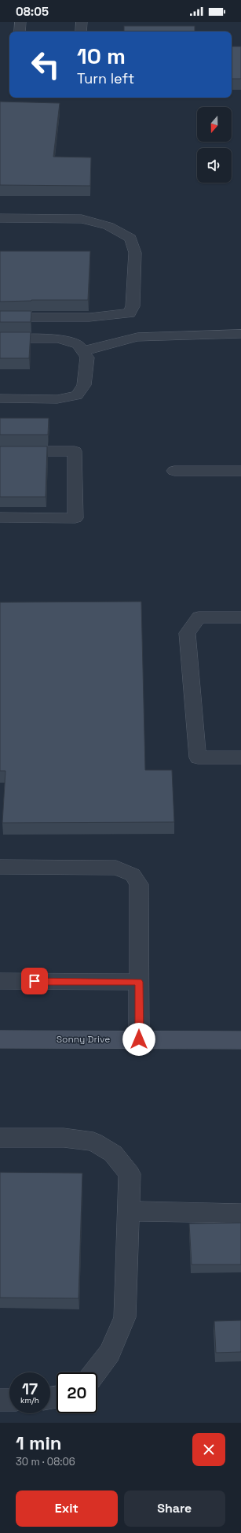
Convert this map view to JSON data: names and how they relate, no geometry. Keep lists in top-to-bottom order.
{
  "streets": {
    "street": ["Sonny Drive"]
  },
  "north": "bottom",
  "page": {
    "status": "08:05",
    "turn": ["10 m", "Turn left"],
    "speed": "17 km/h",
    "limit": "20",
    "heading": ["1 min", "30 m · 08:06"],
    "buttons": ["Exit", "Share"]
  }
}
